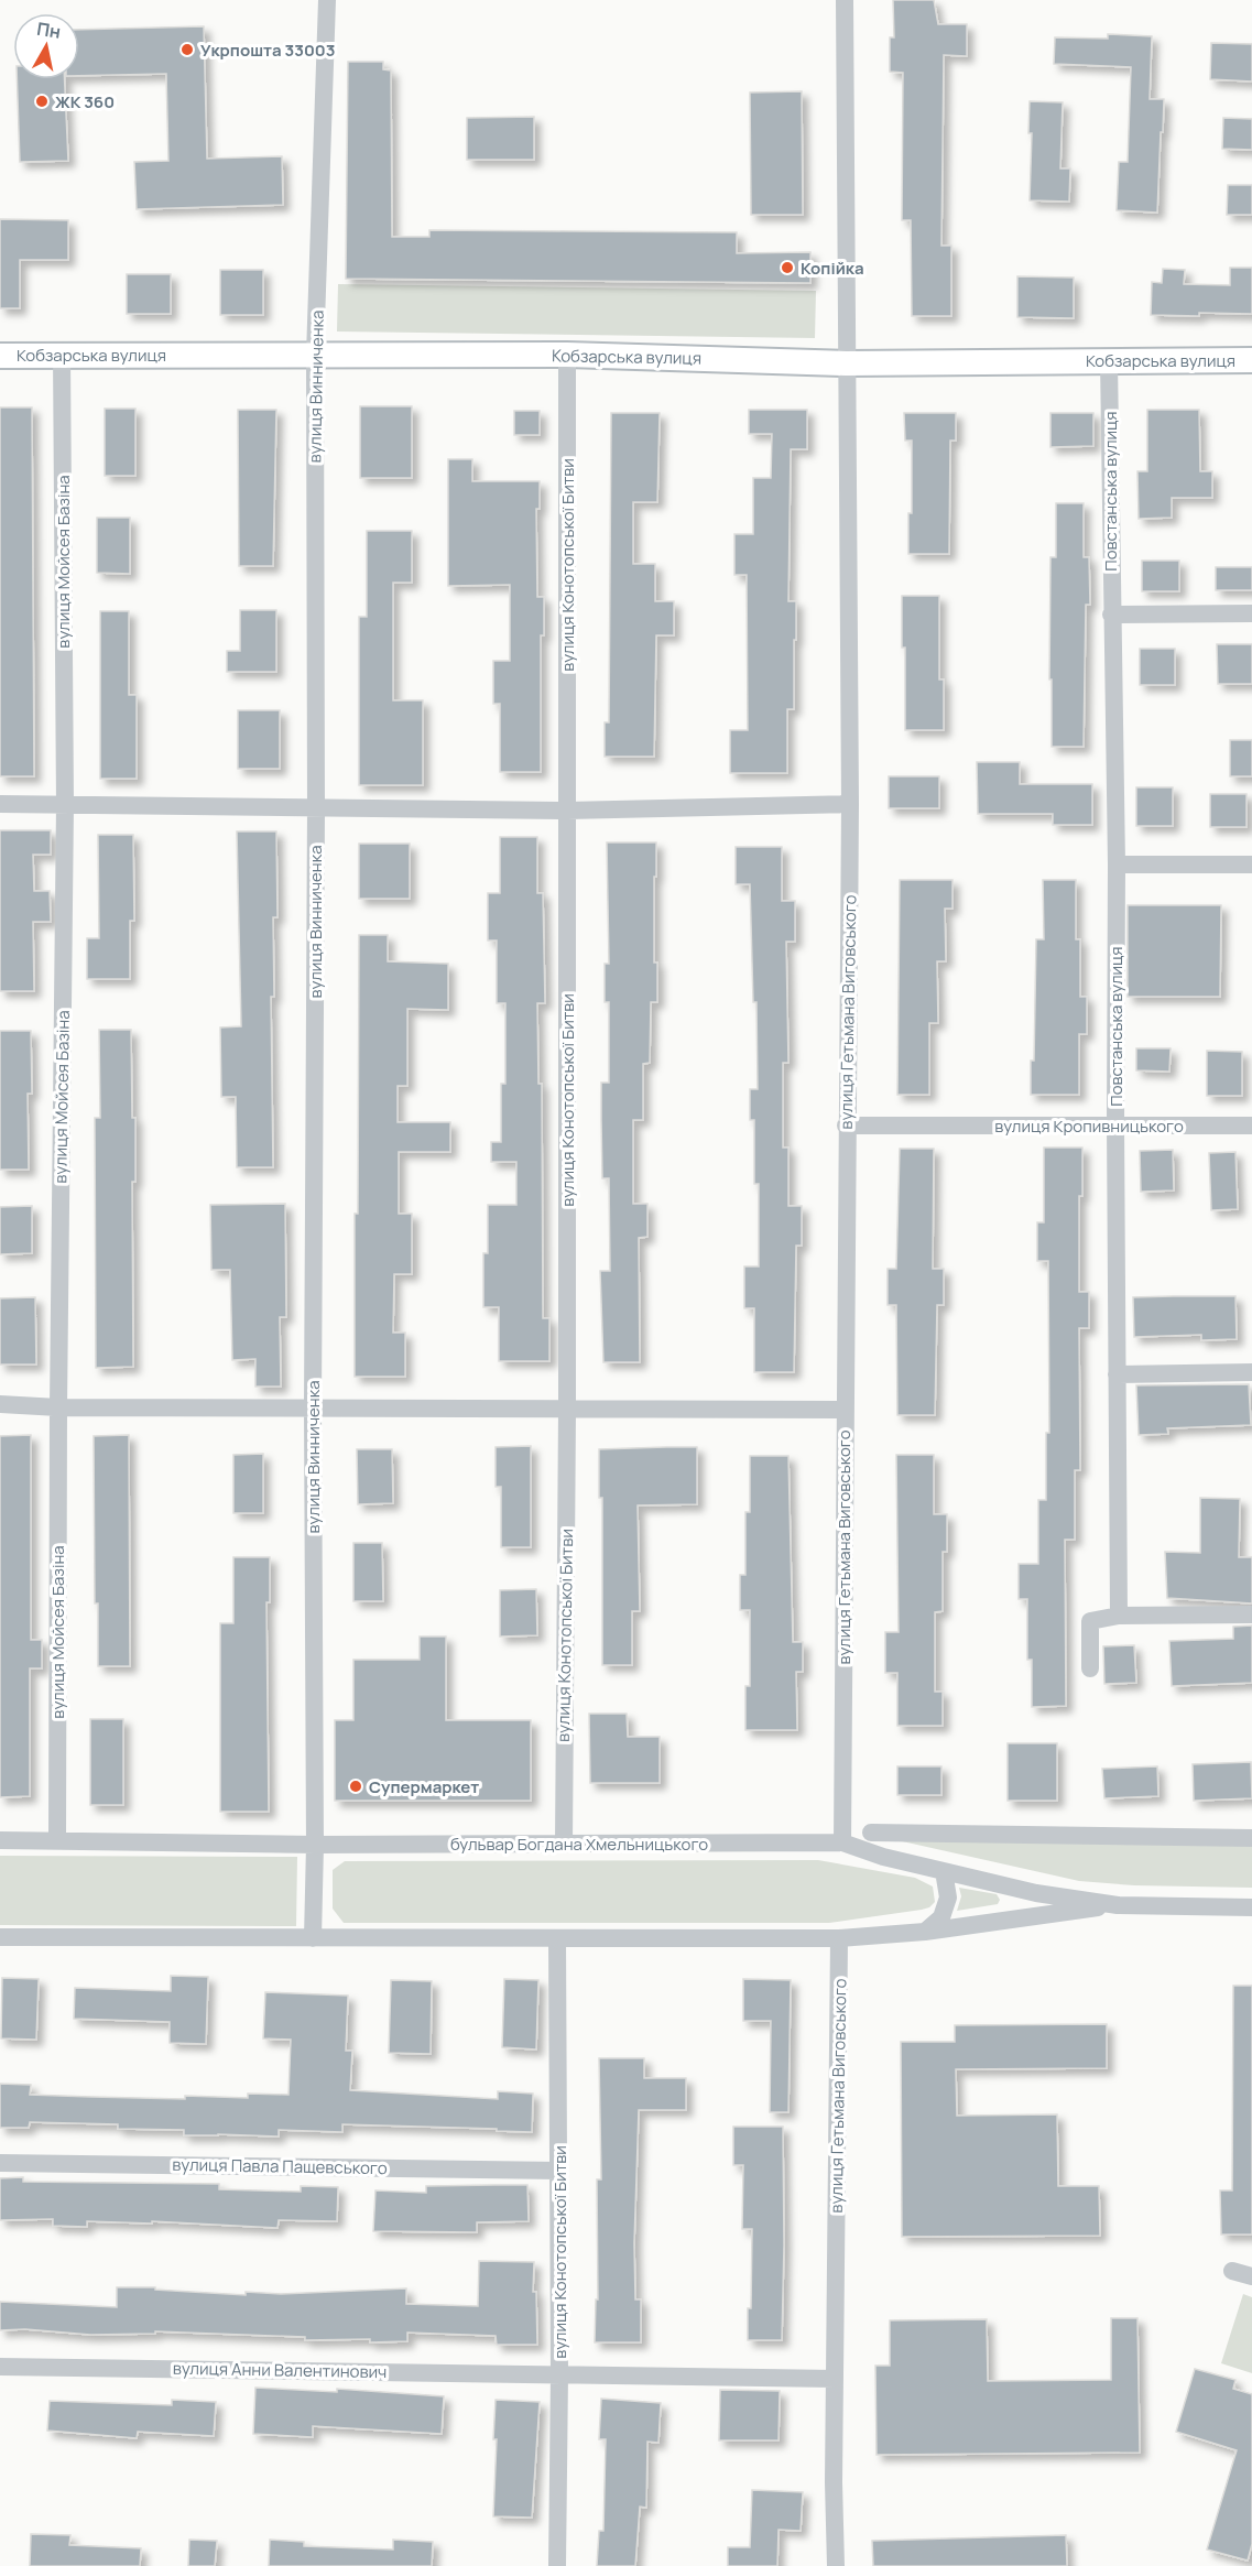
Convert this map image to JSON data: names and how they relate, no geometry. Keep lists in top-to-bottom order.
{
  "streets": {
    "street": [
      "Кобзарська вулиця",
      "вулиця Винниченка",
      "Повстанська вулиця",
      "вулиця Мойсея Базіна",
      "вулиця Конотопської Битви",
      "вулиця Гетьмана Виговського",
      "вулиця Кропивницького",
      "бульвар Богдана Хмельницького",
      "вулиця Павла Пащевського",
      "вулиця Анни Валентинович"
    ]
  },
  "crossings": [
    ["Кобзарська вулиця", "вулиця Винниченка"],
    ["Кобзарська вулиця", "Повстанська вулиця"],
    ["Кобзарська вулиця", "вулиця Мойсея Базіна"],
    ["Кобзарська вулиця", "вулиця Конотопської Битви"],
    ["Кобзарська вулиця", "вулиця Гетьмана Виговського"],
    ["вулиця Винниченка", "бульвар Богдана Хмельницького"],
    ["Повстанська вулиця", "вулиця Кропивницького"],
    ["вулиця Мойсея Базіна", "бульвар Богдана Хмельницького"],
    ["вулиця Конотопської Битви", "бульвар Богдана Хмельницького"],
    ["вулиця Конотопської Битви", "вулиця Павла Пащевського"],
    ["вулиця Конотопської Битви", "вулиця Анни Валентинович"],
    ["вулиця Гетьмана Виговського", "вулиця Кропивницького"],
    ["вулиця Гетьмана Виговського", "бульвар Богдана Хмельницького"],
    ["вулиця Гетьмана Виговського", "вулиця Анни Валентинович"]
  ],
  "places": [
    "Укрпошта 33003",
    "ЖК 360",
    "Копійка",
    "Супермаркет"
  ],
  "north": "top"
}
